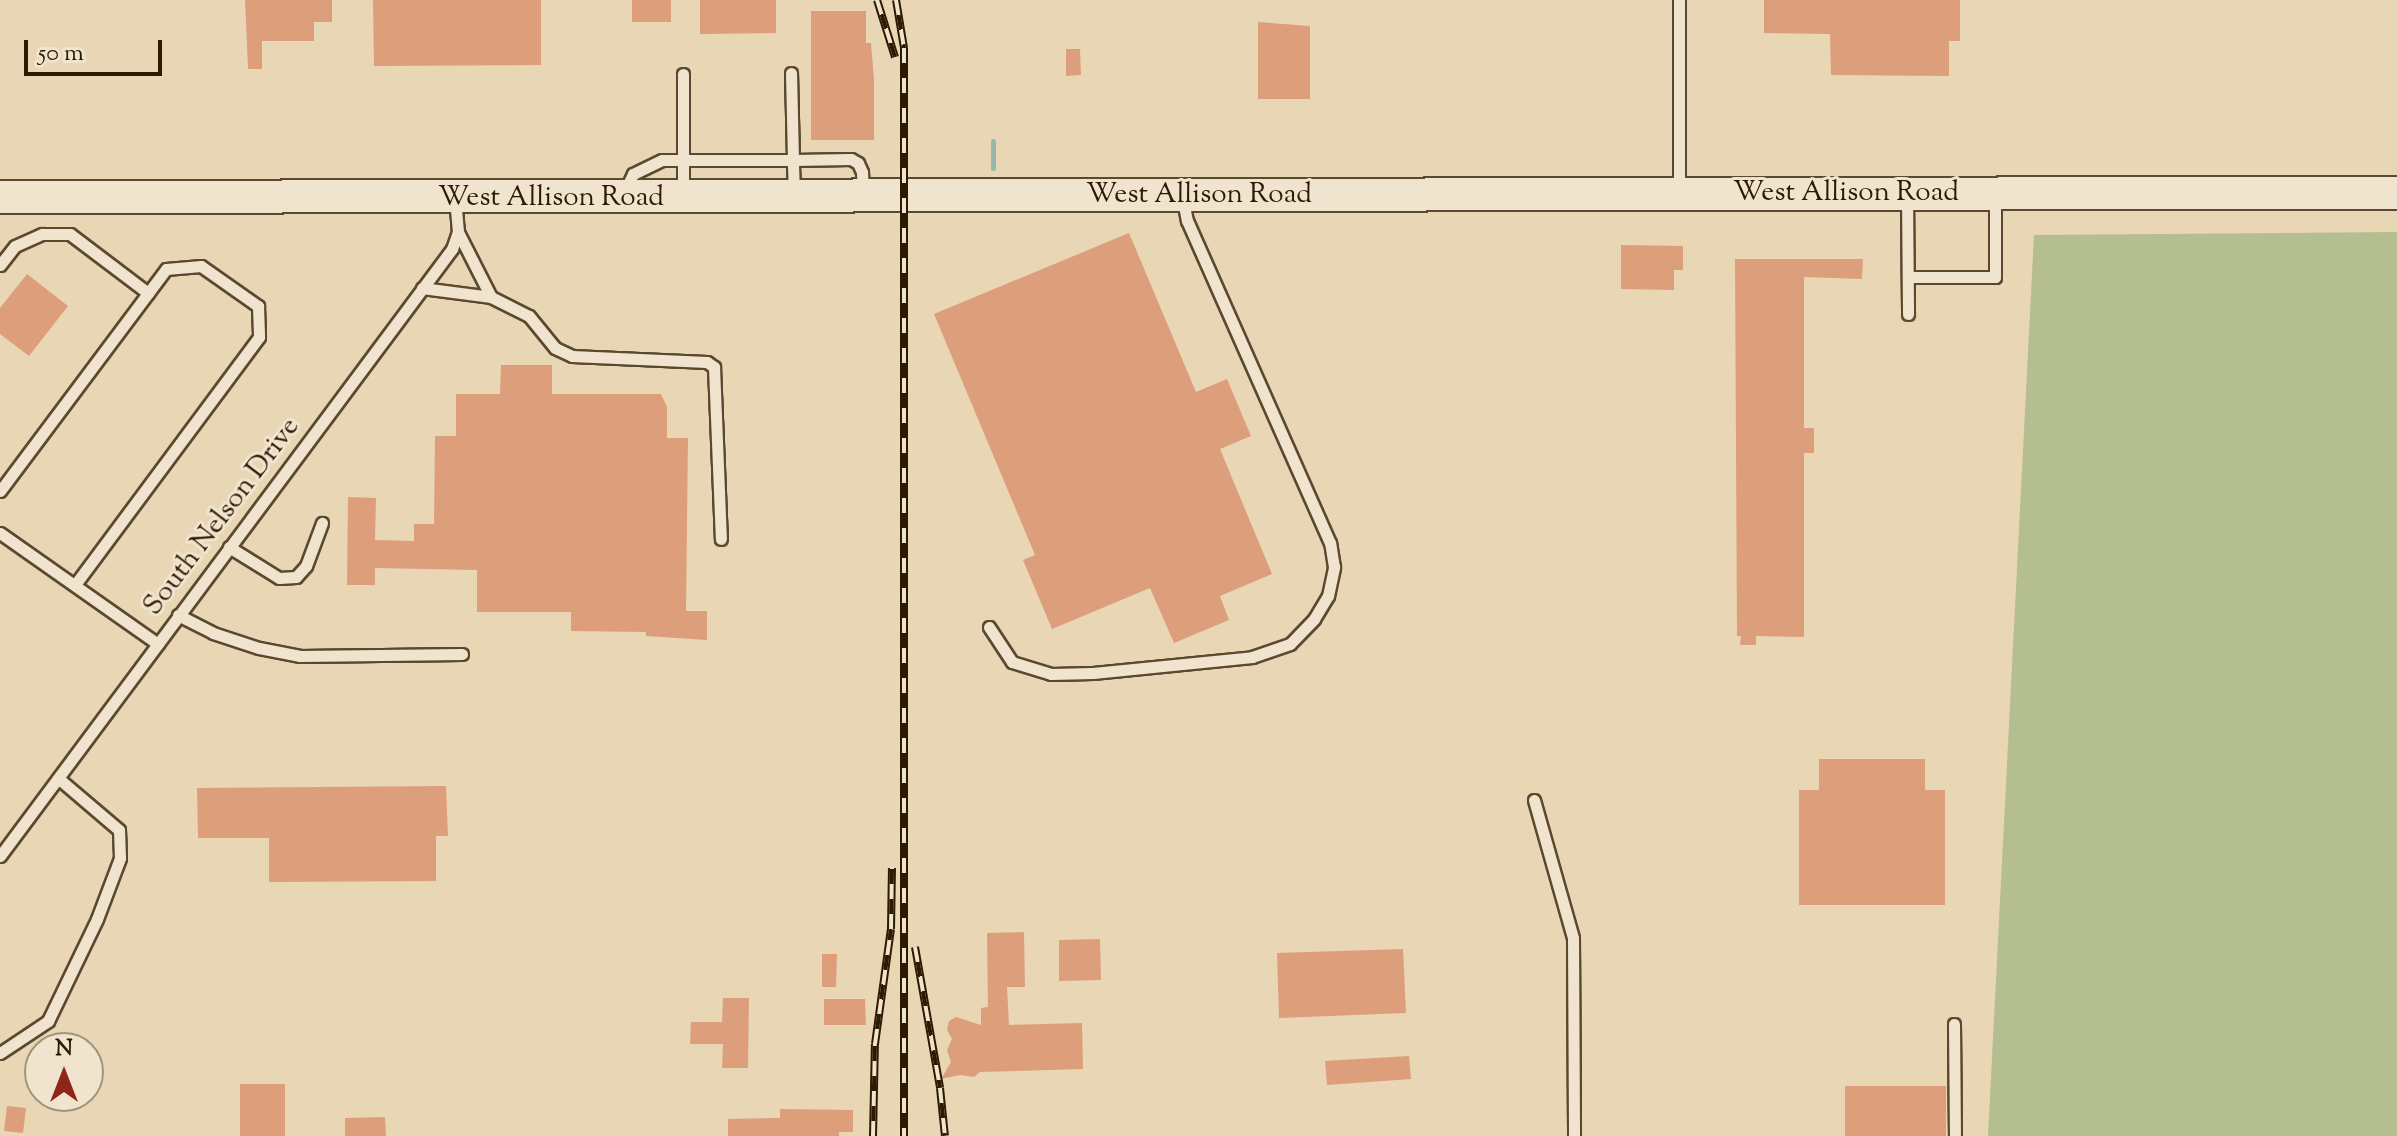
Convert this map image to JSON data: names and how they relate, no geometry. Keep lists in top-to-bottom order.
{
  "streets": {
    "street": ["West Allison Road"],
    "lane": ["South Nelson Drive"]
  },
  "scale_bar": "50 m",
  "north": "top"
}
